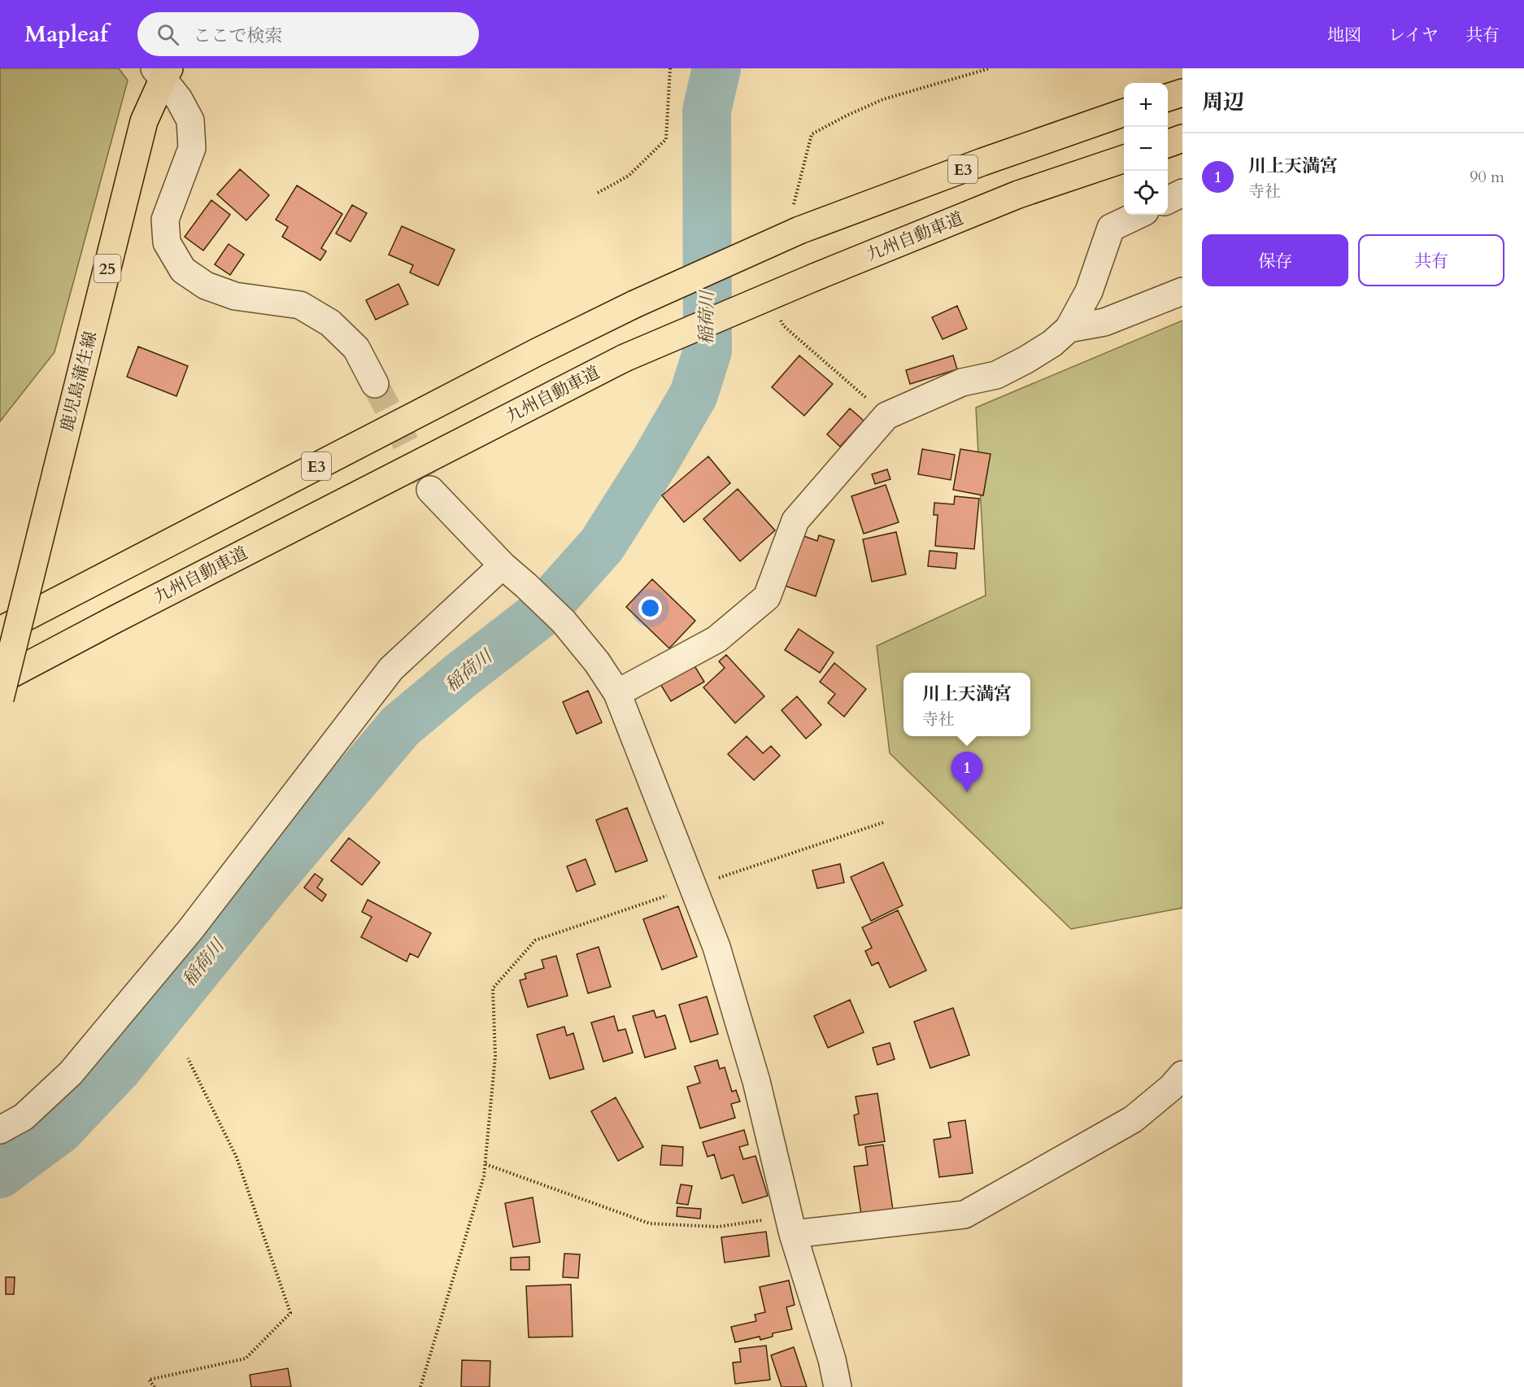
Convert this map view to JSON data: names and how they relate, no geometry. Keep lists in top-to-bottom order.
{
  "streets": {
    "main road": [
      "E3",
      "九州自動車道",
      "25",
      "鹿児島蒲生線"
    ]
  },
  "water": ["稲荷川"],
  "page": {
    "header": "Mapleaf",
    "search": "ここで検索",
    "nav": ["地図", "レイヤ", "共有"],
    "heading": "周辺",
    "map_buttons": ["+", "−"],
    "list": [
      {
        "mark": "1",
        "name": "川上天満宮",
        "note": "寺社",
        "value": "90 m"
      }
    ],
    "buttons": ["保存", "共有"],
    "popup": ["川上天満宮", "寺社"],
    "pins": "1"
  }
}
